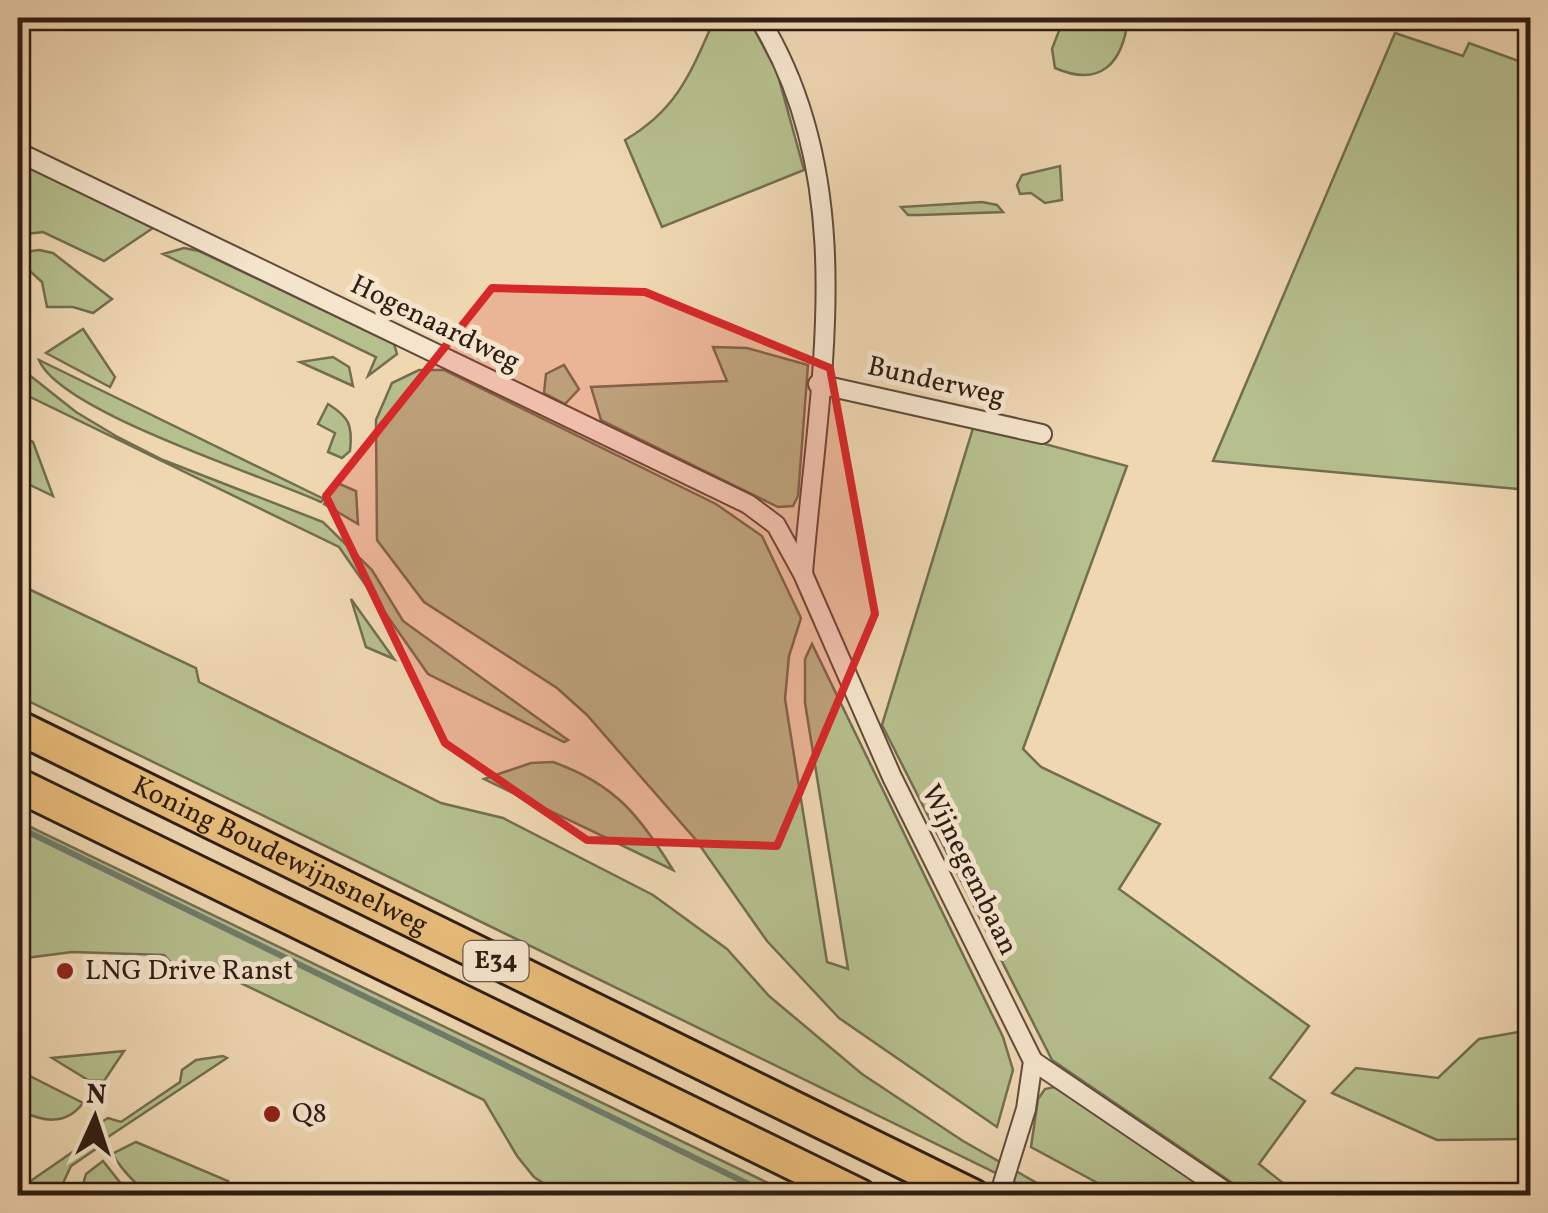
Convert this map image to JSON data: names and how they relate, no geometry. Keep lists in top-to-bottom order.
{
  "streets": {
    "highway": ["Koning Boudewijnsnelweg", "E34"],
    "street": ["Hogenaardweg", "Bunderweg", "Wijnegembaan"]
  },
  "crossings": [
    ["Hogenaardweg", "Wijnegembaan"]
  ],
  "places": ["LNG Drive Ranst", "Q8"],
  "north": "top"
}
